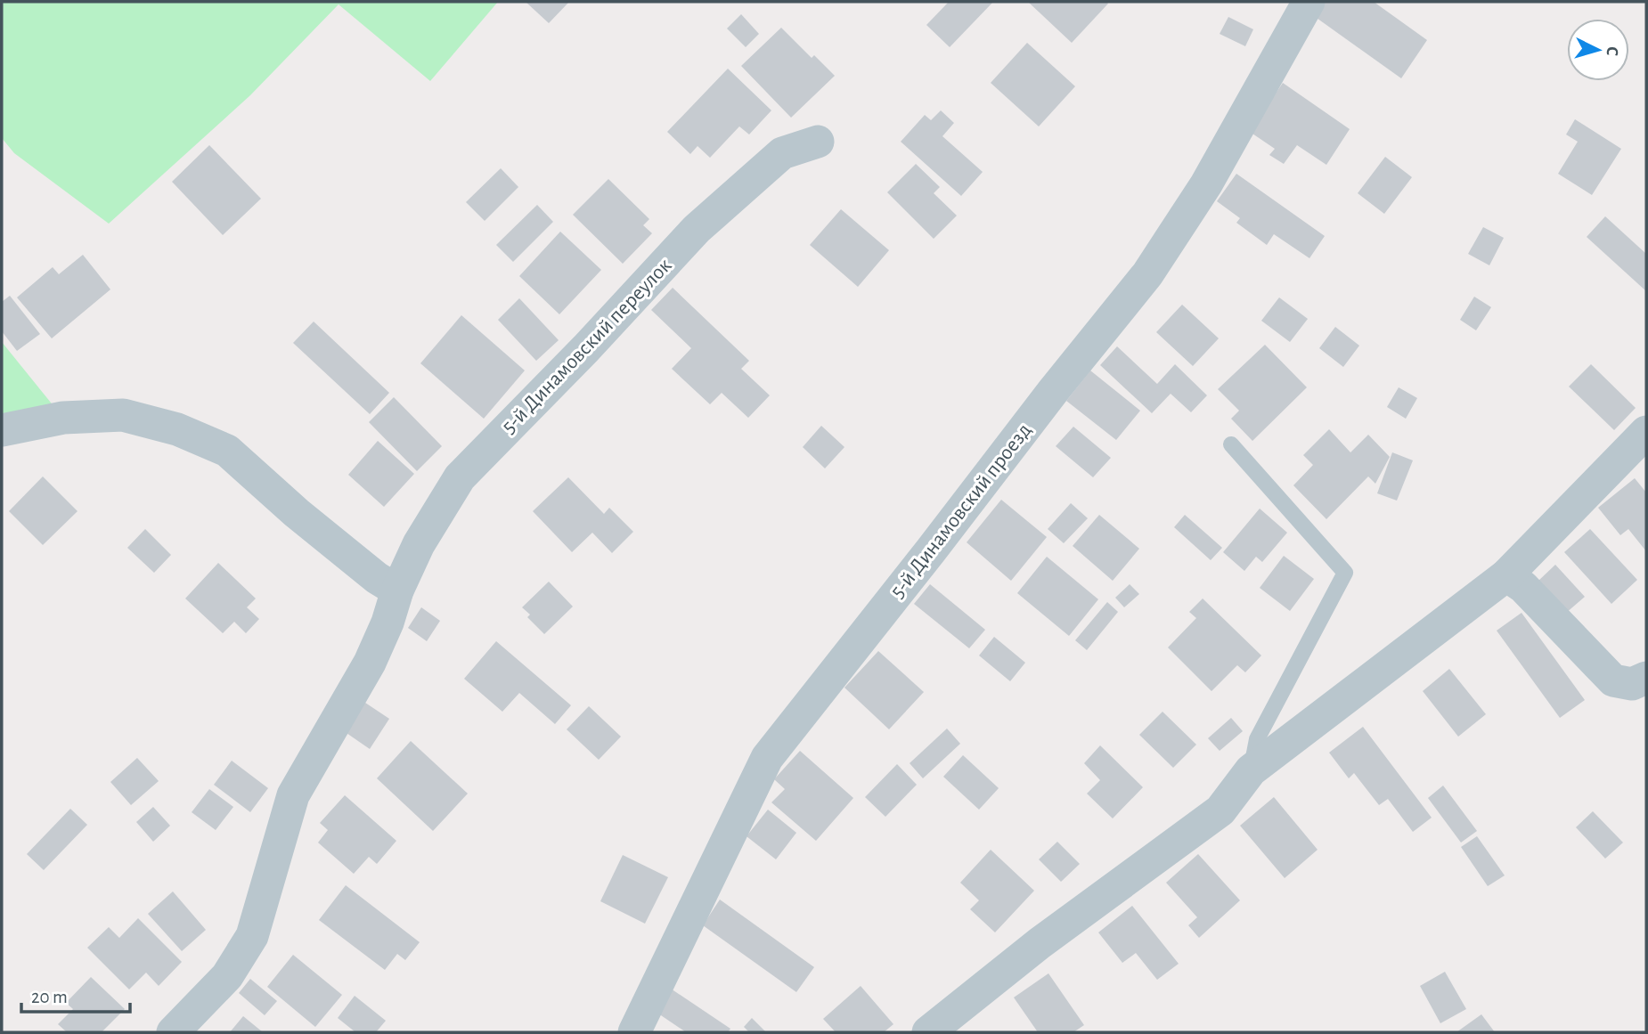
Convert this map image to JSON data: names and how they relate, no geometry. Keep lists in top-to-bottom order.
{
  "streets": {
    "street": ["5-й Динамовский переулок", "5-й Динамовский проезд"]
  },
  "scale_bar": "20 m",
  "north": "right"
}
